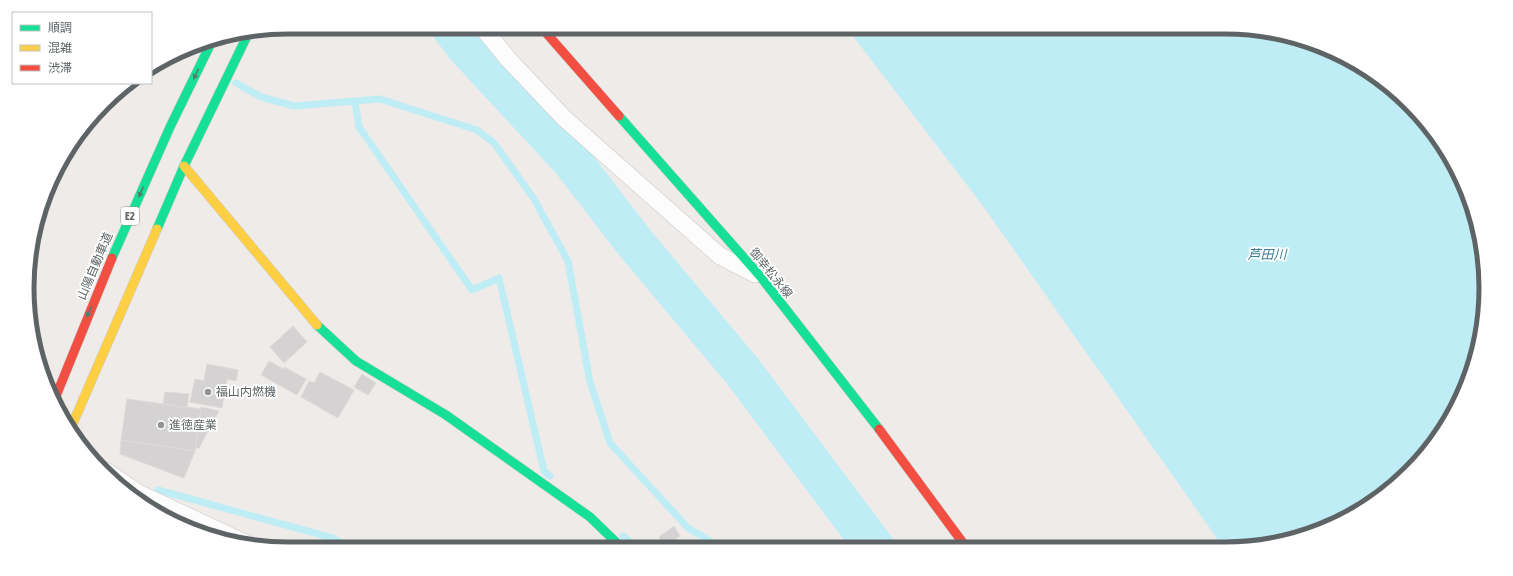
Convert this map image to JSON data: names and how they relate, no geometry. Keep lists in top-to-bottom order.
{
  "streets": {
    "main road": ["E2", "山陽自動車道", "御幸松永線"]
  },
  "water": ["芦田川"],
  "places": ["福山内燃機", "進徳産業"],
  "legend": ["順調", "混雑", "渋滞"]
}
